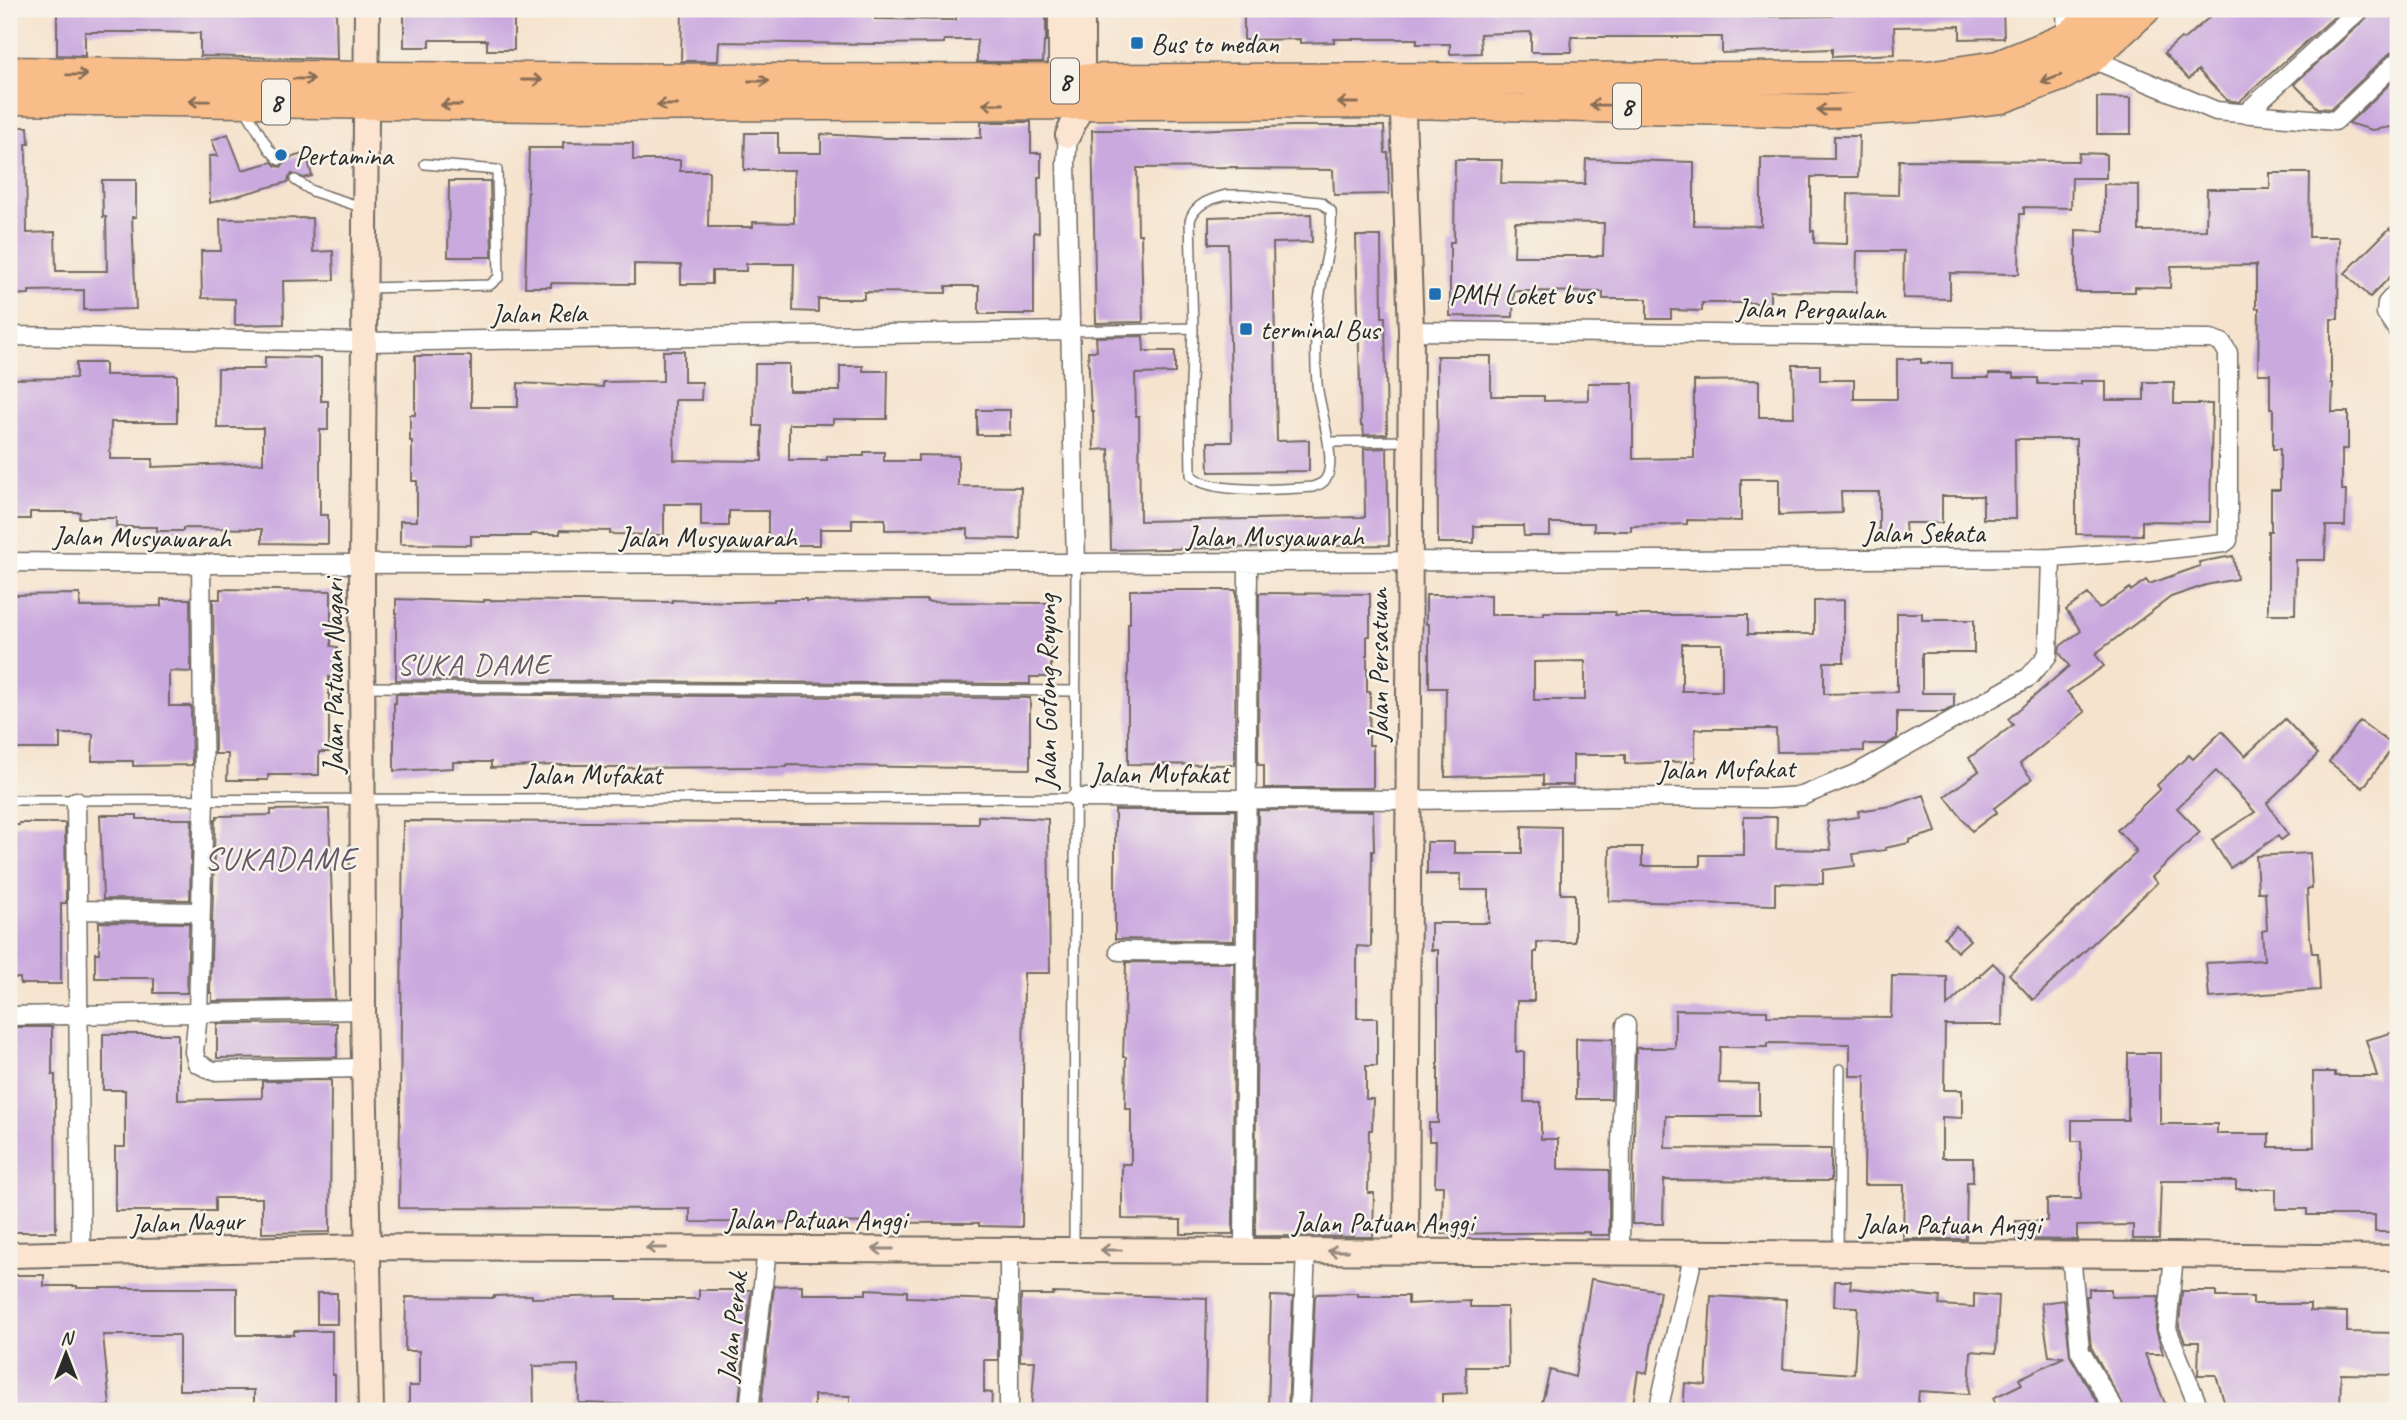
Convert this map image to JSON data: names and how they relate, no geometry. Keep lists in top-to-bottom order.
{
  "streets": {
    "highway": ["8"],
    "street": [
      "Jalan Pergaulan",
      "Jalan Rela",
      "Jalan Sekata",
      "Jalan Musyawarah",
      "Jalan Persatuan",
      "Jalan Patuan Nagari",
      "Jalan Gotong Royong",
      "Jalan Mufakat",
      "Jalan Patuan Anggi",
      "Jalan Nagur",
      "Jalan Perak"
    ]
  },
  "crossings": [
    ["8", "Jalan Persatuan"],
    ["8", "Jalan Patuan Nagari"],
    ["8", "Jalan Gotong Royong"],
    ["Jalan Pergaulan", "Jalan Sekata"],
    ["Jalan Pergaulan", "Jalan Persatuan"],
    ["Jalan Rela", "Jalan Patuan Nagari"],
    ["Jalan Rela", "Jalan Gotong Royong"],
    ["Jalan Sekata", "Jalan Musyawarah"],
    ["Jalan Sekata", "Jalan Persatuan"],
    ["Jalan Sekata", "Jalan Mufakat"],
    ["Jalan Musyawarah", "Jalan Persatuan"],
    ["Jalan Musyawarah", "Jalan Patuan Nagari"],
    ["Jalan Musyawarah", "Jalan Gotong Royong"],
    ["Jalan Persatuan", "Jalan Mufakat"],
    ["Jalan Persatuan", "Jalan Patuan Anggi"],
    ["Jalan Patuan Nagari", "Jalan Mufakat"],
    ["Jalan Patuan Nagari", "Jalan Patuan Anggi"],
    ["Jalan Patuan Nagari", "Jalan Nagur"],
    ["Jalan Gotong Royong", "Jalan Mufakat"],
    ["Jalan Gotong Royong", "Jalan Patuan Anggi"],
    ["Jalan Patuan Anggi", "Jalan Nagur"],
    ["Jalan Patuan Anggi", "Jalan Perak"]
  ],
  "one_way": ["Jalan Patuan Anggi"],
  "districts": ["SUKA DAME", "SUKADAME"],
  "places": {
    "transit": ["Bus to medan", "PMH Loket bus", "terminal Bus"],
    "other": ["Pertamina"]
  },
  "north": "top"
}
